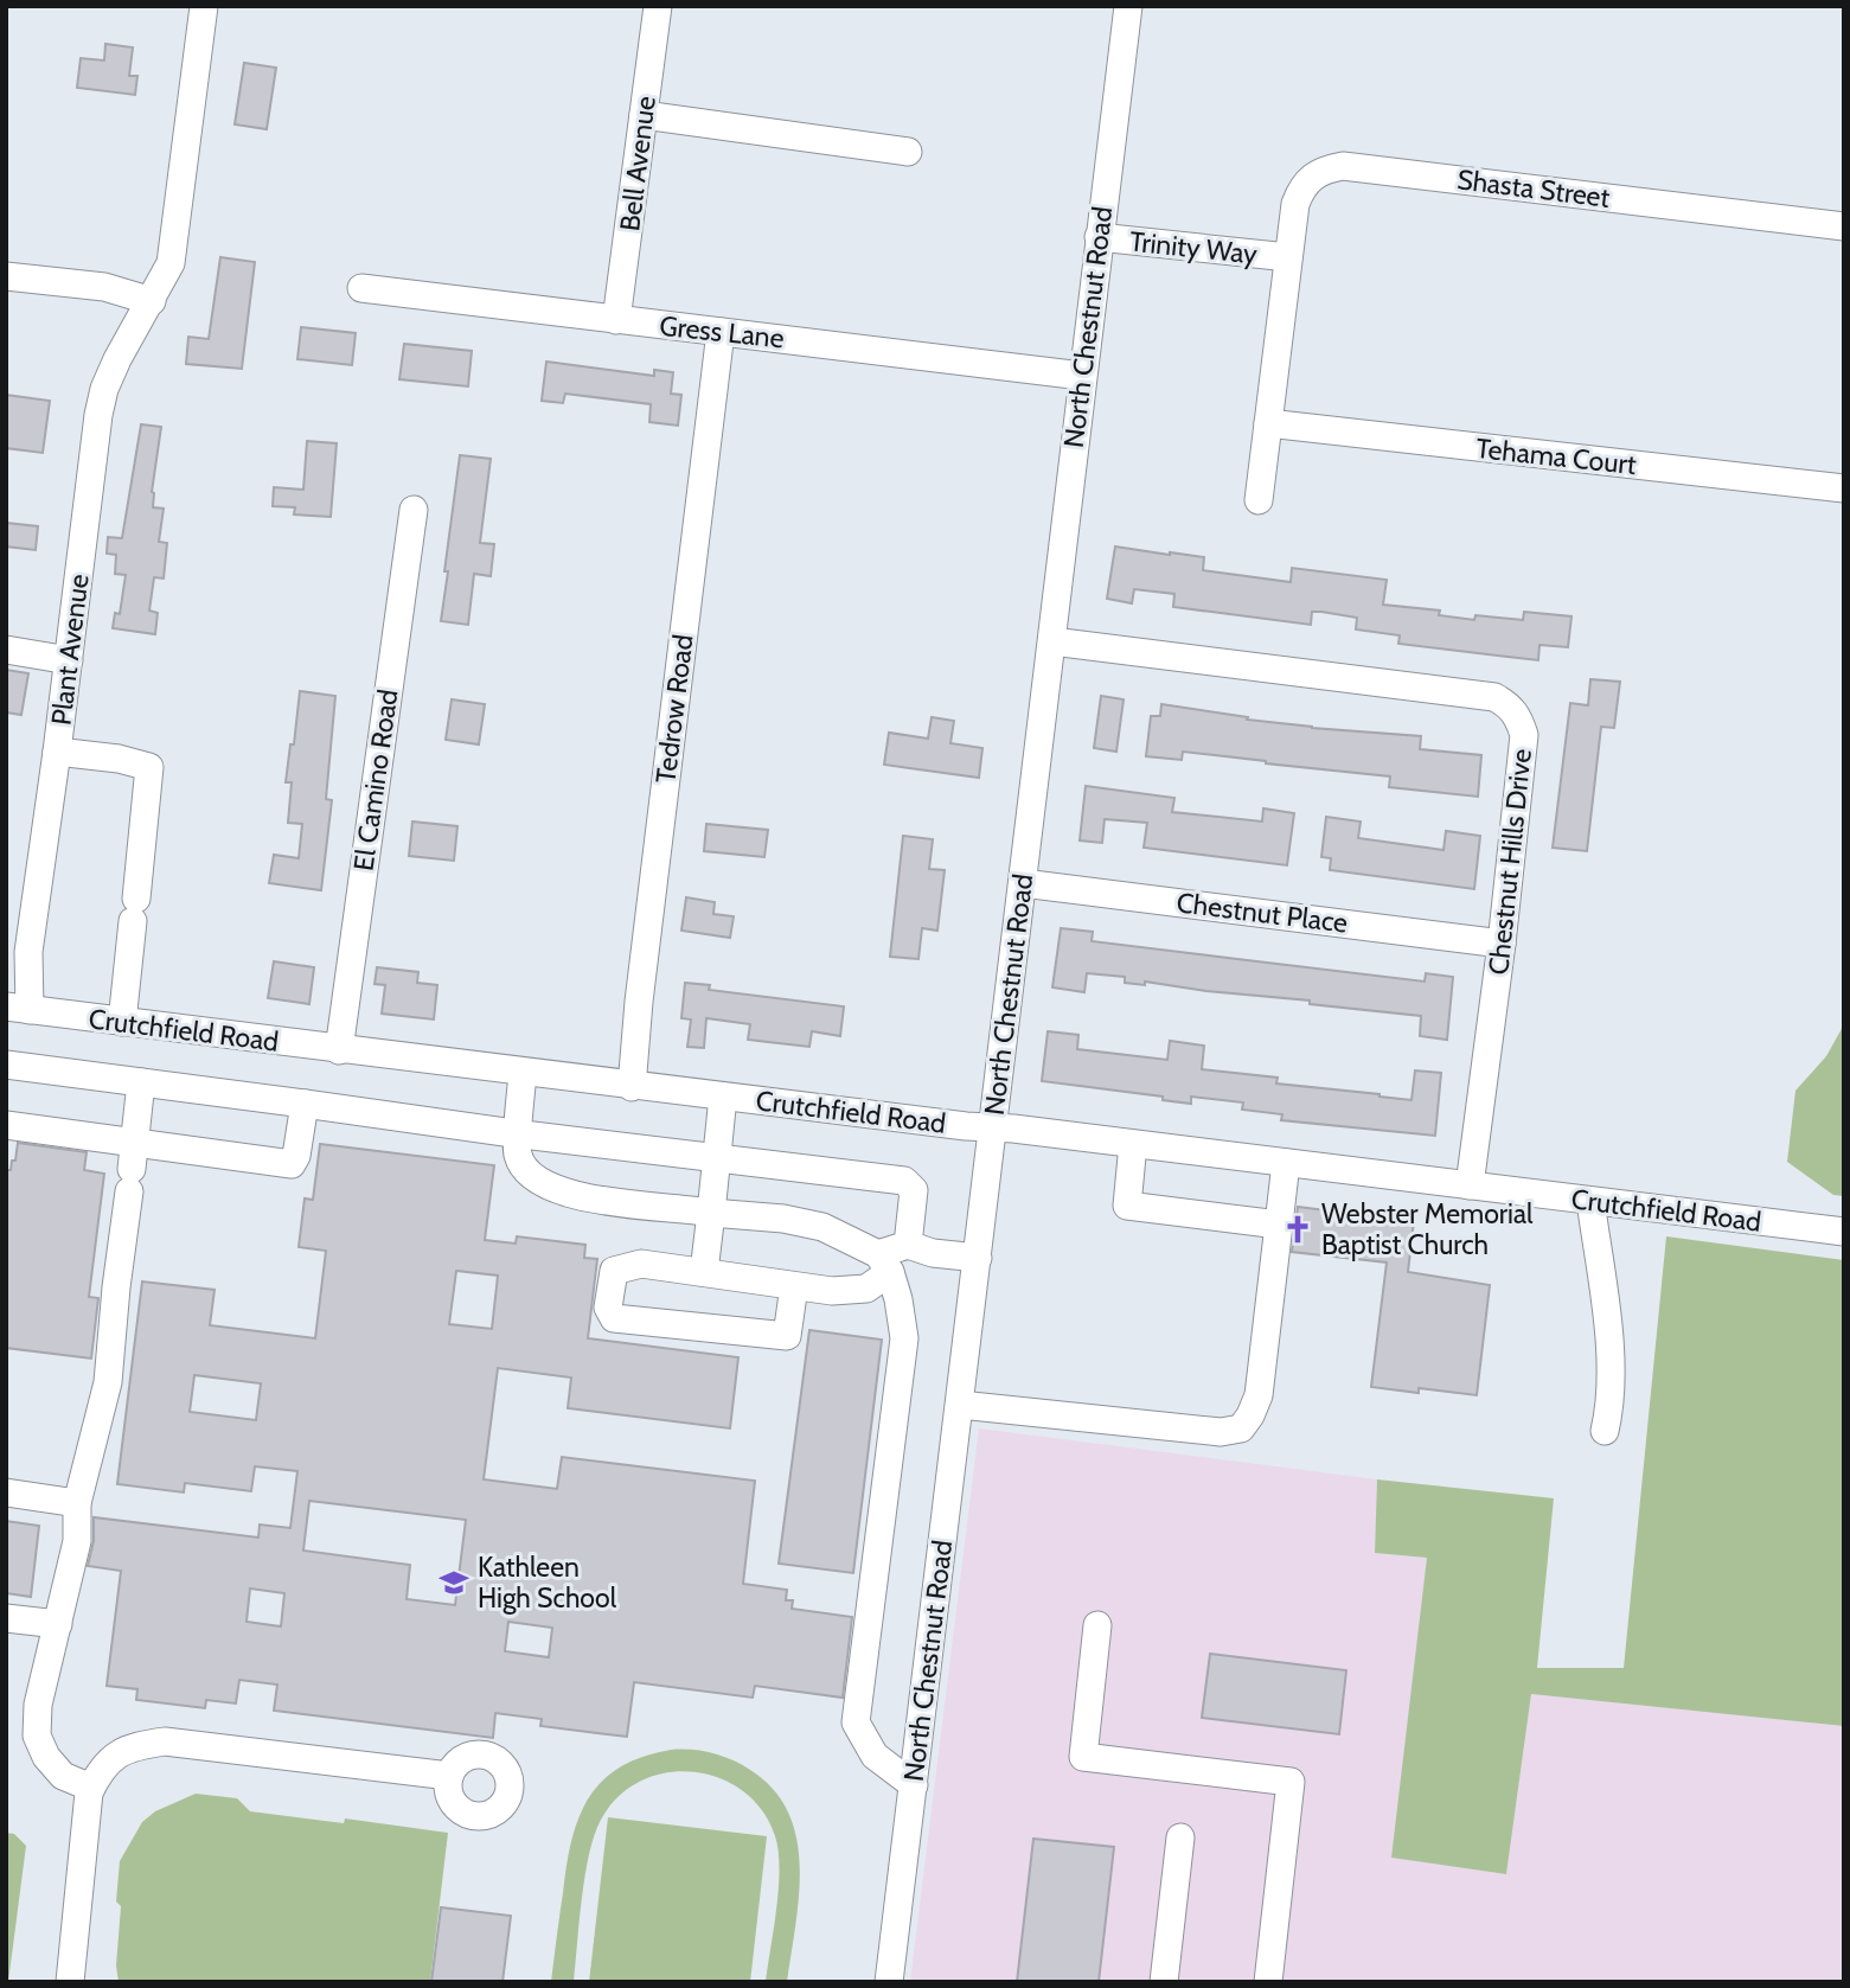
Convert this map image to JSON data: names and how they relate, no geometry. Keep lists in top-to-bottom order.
{
  "streets": {
    "street": [
      "Bell Avenue",
      "Shasta Street",
      "Trinity Way",
      "North Chestnut Road",
      "Gress Lane",
      "Tehama Court",
      "Plant Avenue",
      "Tedrow Road",
      "El Camino Road",
      "Chestnut Hills Drive",
      "Chestnut Place",
      "Crutchfield Road"
    ]
  },
  "crossings": [
    ["Bell Avenue", "Gress Lane"],
    ["Shasta Street", "Trinity Way"],
    ["Trinity Way", "North Chestnut Road"],
    ["North Chestnut Road", "Gress Lane"],
    ["North Chestnut Road", "Chestnut Hills Drive"],
    ["North Chestnut Road", "Chestnut Place"],
    ["North Chestnut Road", "Crutchfield Road"],
    ["Gress Lane", "Tedrow Road"],
    ["Plant Avenue", "Crutchfield Road"],
    ["Tedrow Road", "Crutchfield Road"],
    ["El Camino Road", "Crutchfield Road"],
    ["Chestnut Hills Drive", "Chestnut Place"],
    ["Chestnut Hills Drive", "Crutchfield Road"]
  ],
  "places": {
    "church": ["Webster Memorial Baptist Church"],
    "school or university": ["Kathleen High School"]
  }
}
